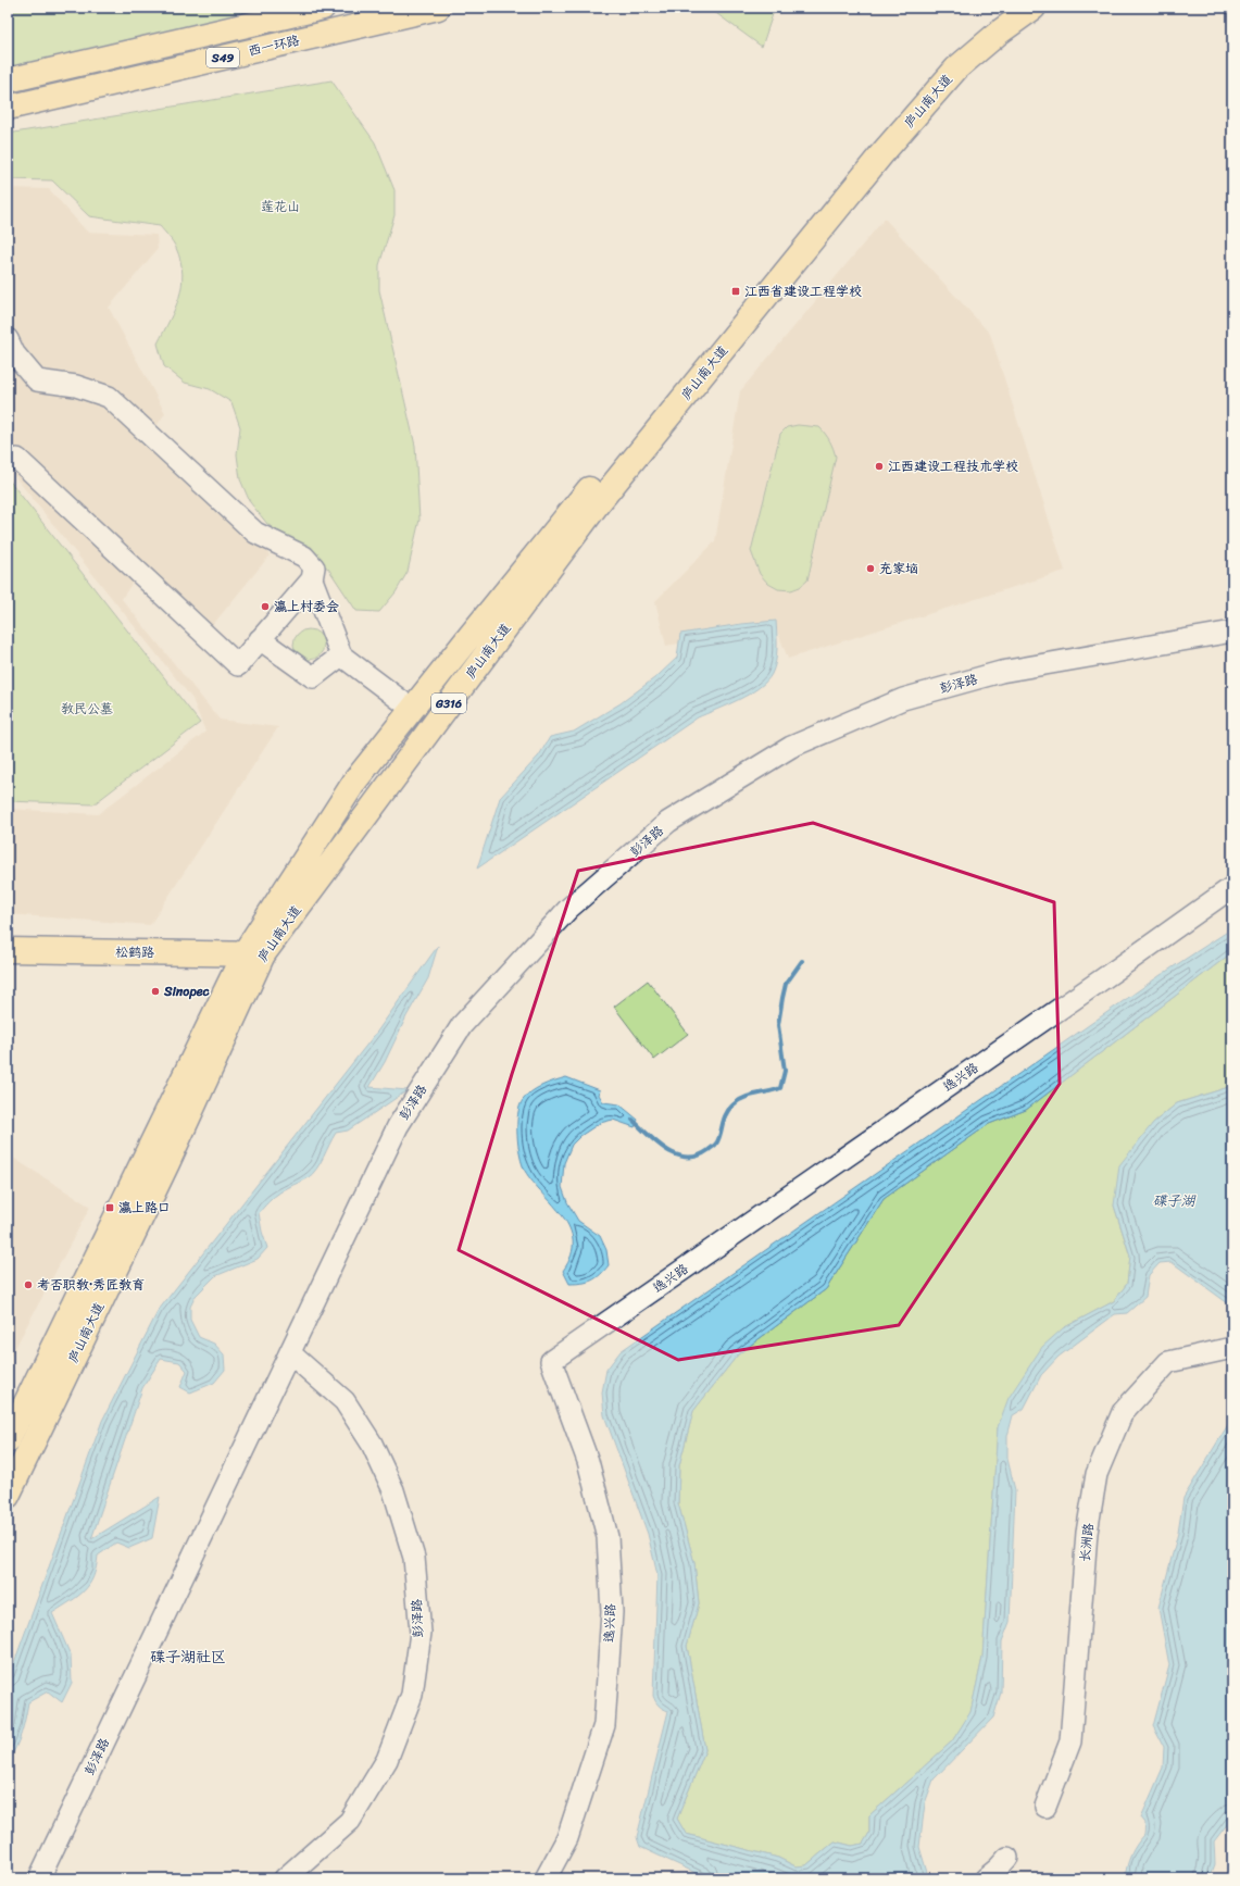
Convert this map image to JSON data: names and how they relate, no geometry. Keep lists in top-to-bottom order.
{
  "streets": {
    "main road": [
      "西一环路",
      "S49",
      "庐山南大道",
      "G316",
      "松鹤路"
    ],
    "street": ["彭泽路", "逸兴路", "长洲路"]
  },
  "crossings": [
    ["庐山南大道", "松鹤路"]
  ],
  "districts": ["碟子湖社区"],
  "water": ["碟子湖"],
  "parks": ["莲花山", "教民公墓"],
  "places": {
    "transit": ["江西省建设工程学校", "瀛上路口"],
    "other": [
      "江西建设工程技术学校",
      "充家垴",
      "瀛上村委会",
      "Sinopec",
      "考否职教·秀匠教育"
    ]
  }
}
